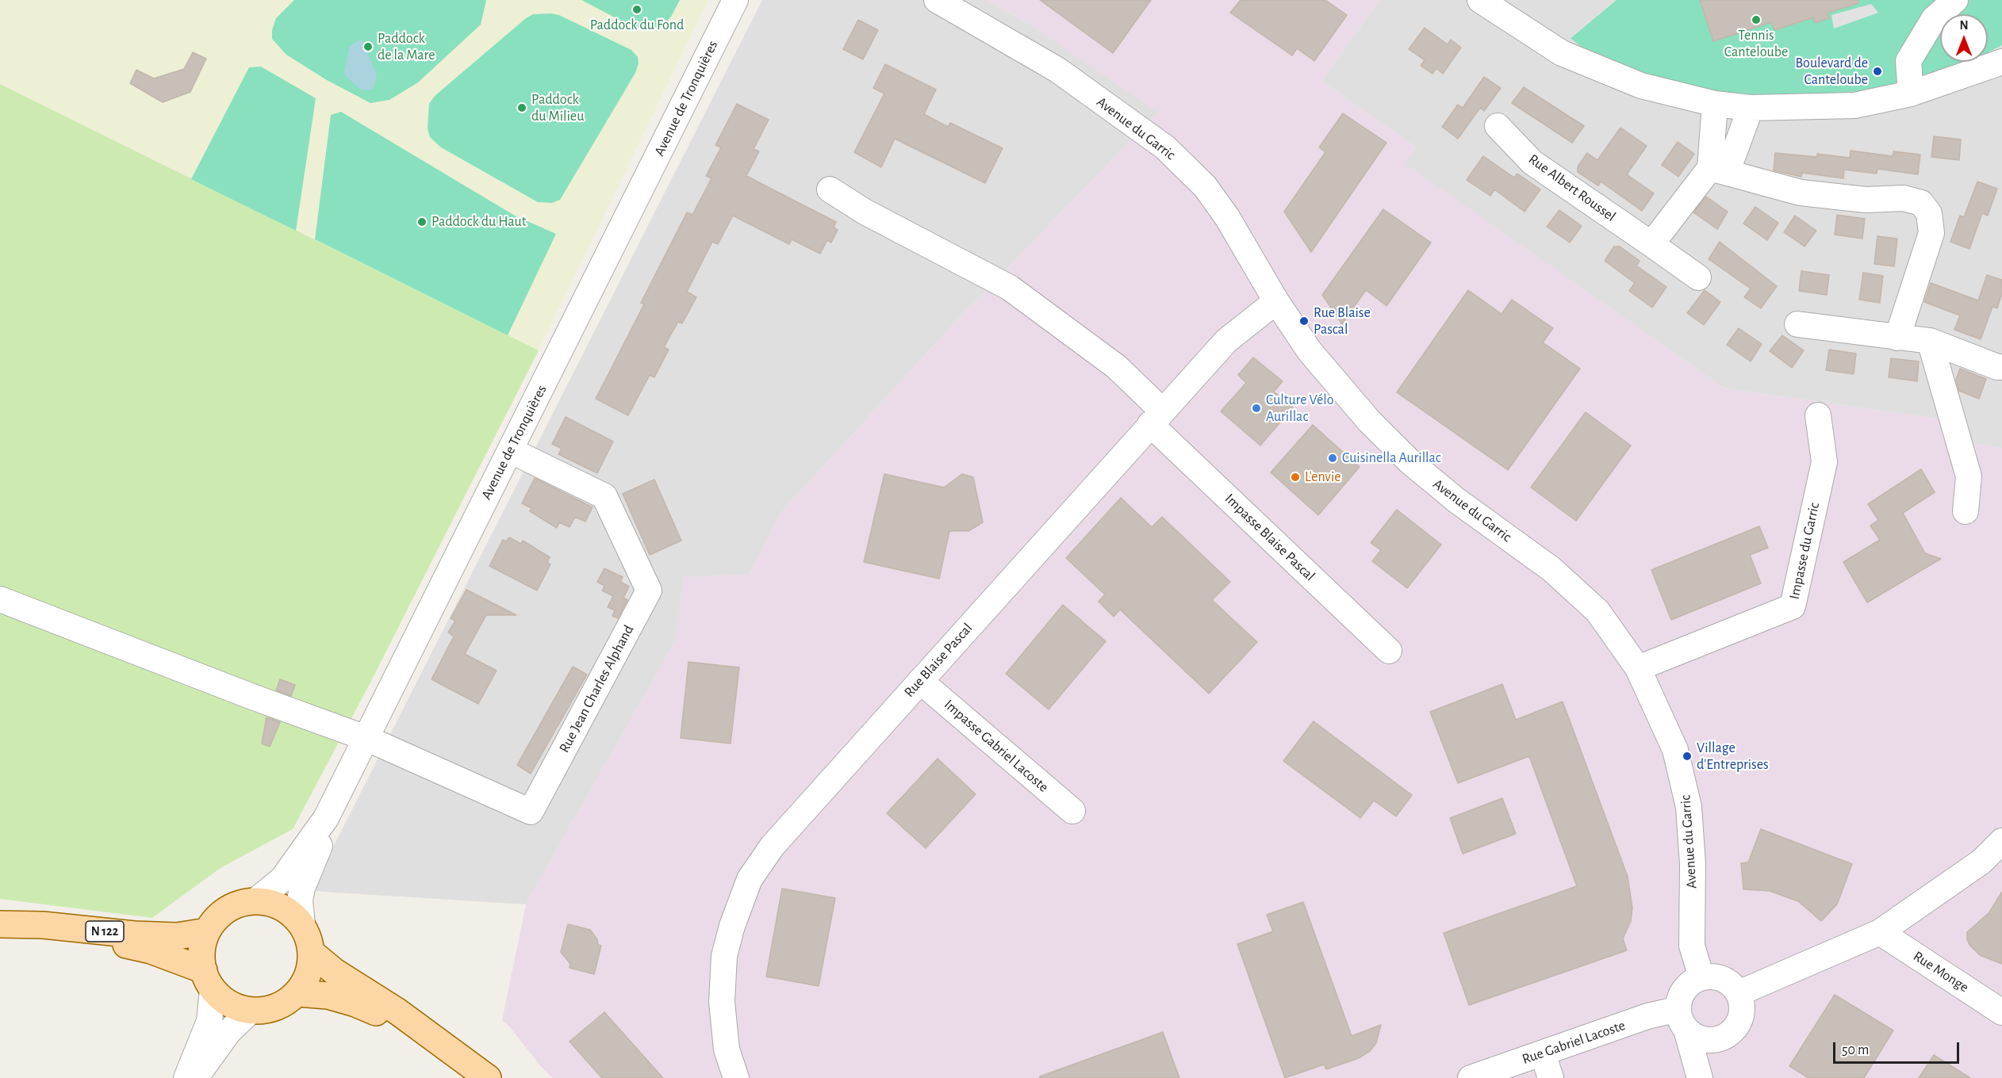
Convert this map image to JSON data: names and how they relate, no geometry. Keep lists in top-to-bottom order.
{
  "streets": {
    "main road": ["N 122"],
    "street": [
      "Avenue de Tronquières",
      "Avenue du Garric",
      "Rue Albert Roussel",
      "Impasse Blaise Pascal",
      "Impasse du Garric",
      "Rue Blaise Pascal",
      "Rue Jean Charles Alphand",
      "Impasse Gabriel Lacoste",
      "Rue Monge",
      "Rue Gabriel Lacoste"
    ]
  },
  "crossings": [
    ["Avenue de Tronquières", "Rue Jean Charles Alphand"],
    ["Avenue de Tronquières", "N 122"],
    ["Avenue du Garric", "Impasse du Garric"],
    ["Avenue du Garric", "Rue Blaise Pascal"],
    ["Avenue du Garric", "Rue Gabriel Lacoste"],
    ["Impasse Blaise Pascal", "Rue Blaise Pascal"],
    ["Rue Blaise Pascal", "Impasse Gabriel Lacoste"]
  ],
  "places": [
    "Paddock du Fond",
    "Tennis Canteloube",
    "Paddock de la Mare",
    "Boulevard de Canteloube",
    "Paddock du Milieu",
    "Paddock du Haut",
    "Rue Blaise Pascal",
    "Culture Vélo Aurillac",
    "Cuisinella Aurillac",
    "L'envie",
    "Village d'Entreprises"
  ],
  "scale_bar": "50 m",
  "north": "top"
}
